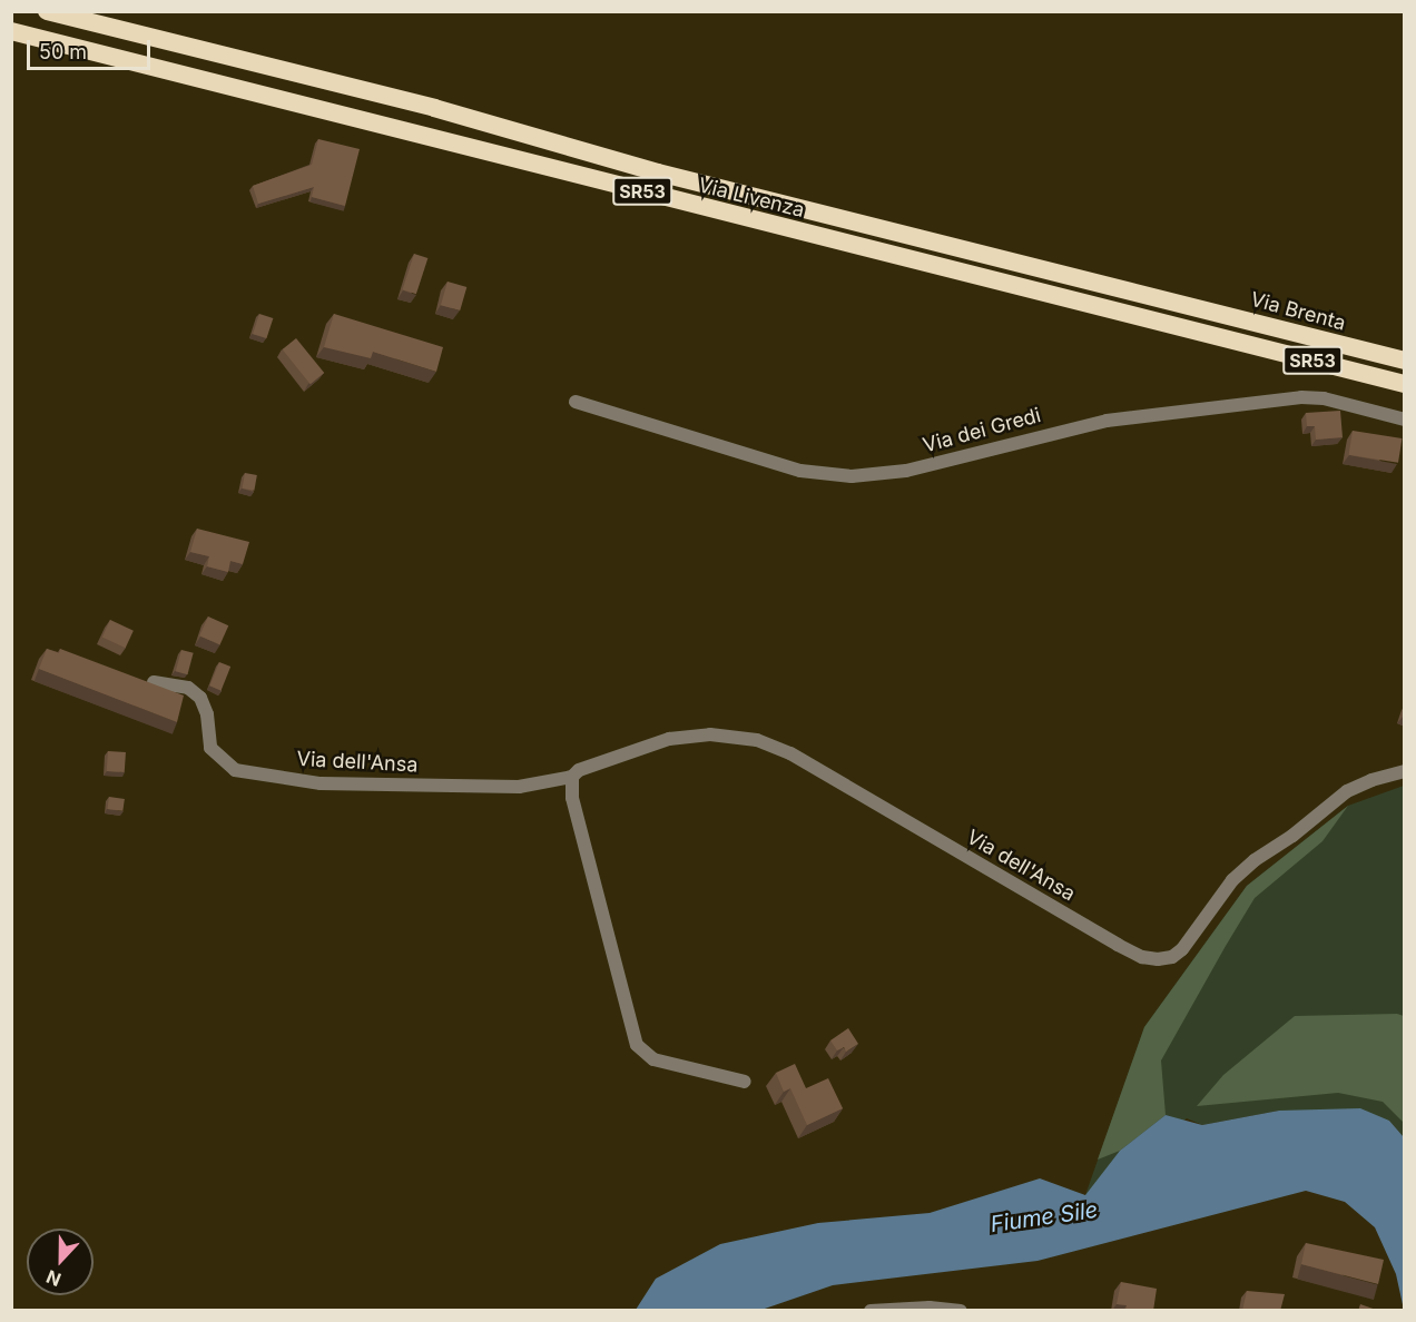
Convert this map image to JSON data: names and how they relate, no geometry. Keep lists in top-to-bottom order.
{
  "streets": {
    "highway": ["SR53", "Via Livenza", "Via Brenta"],
    "street": ["Via dei Gredi", "Via dell'Ansa"]
  },
  "crossings": [
    ["Via Livenza", "Via Brenta"]
  ],
  "water": ["Fiume Sile"],
  "scale_bar": "50 m",
  "north": "bottom"
}
